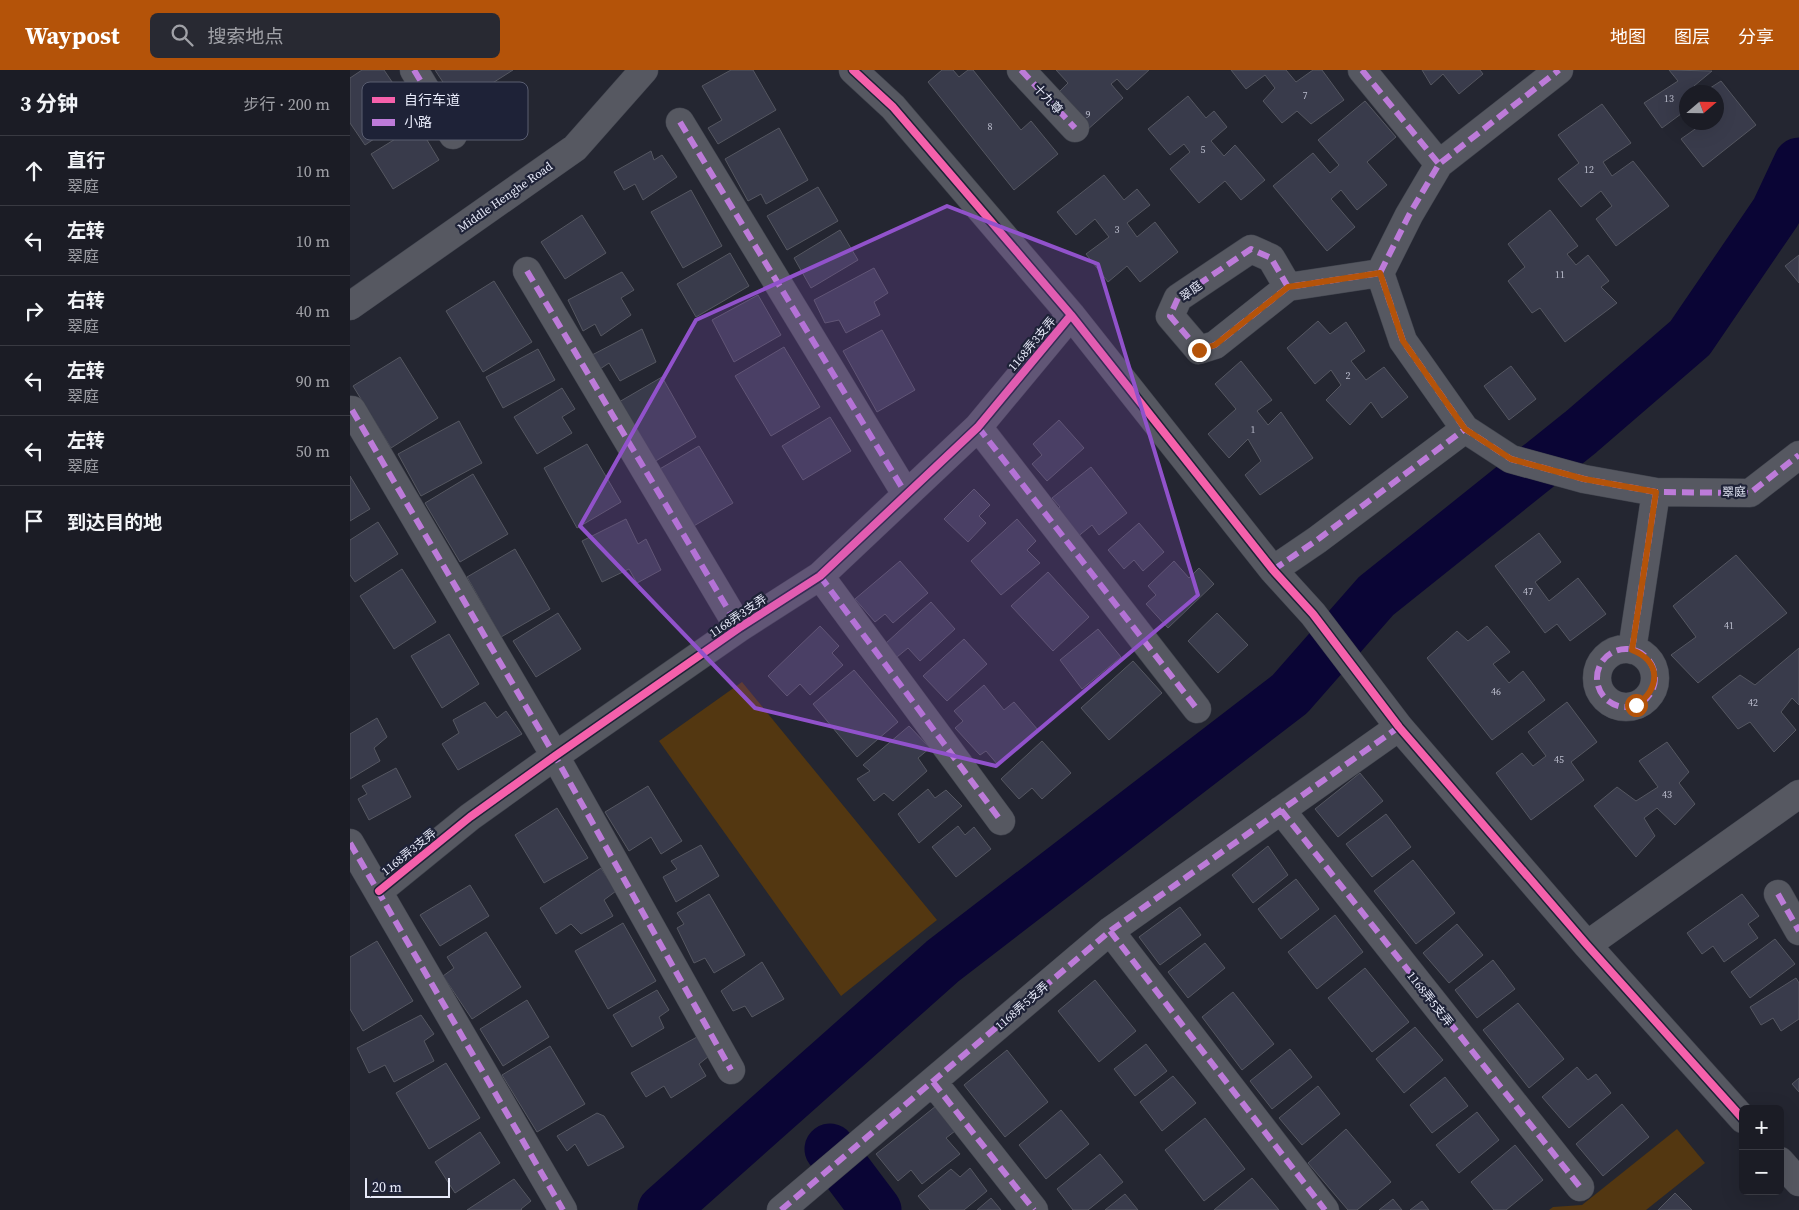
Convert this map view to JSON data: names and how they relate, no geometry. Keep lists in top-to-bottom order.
{
  "streets": {
    "street": [
      "十九尊",
      "Middle Henghe Road",
      "翠庭",
      "1168弄3支弄",
      "1168弄5支弄"
    ]
  },
  "house_numbers": [
    "7",
    "13",
    "9",
    "8",
    "5",
    "12",
    "3",
    "11",
    "2",
    "1",
    "47",
    "41",
    "46",
    "42",
    "45",
    "43"
  ],
  "legend": ["自行车道", "小路"],
  "scale_bar": "20 m",
  "north": "right",
  "page": {
    "header": "Waypost",
    "search": "搜索地点",
    "nav": ["地图", "图层", "分享"],
    "heading": ["3 分钟", "步行 · 200 m"],
    "list": [
      ["直行", "翠庭", "10 m"],
      ["左转", "翠庭", "10 m"],
      ["右转", "翠庭", "40 m"],
      ["左转", "翠庭", "90 m"],
      ["左转", "翠庭", "50 m"],
      "到达目的地"
    ],
    "map_buttons": ["+", "−"],
    "scale": "20 m"
  }
}
